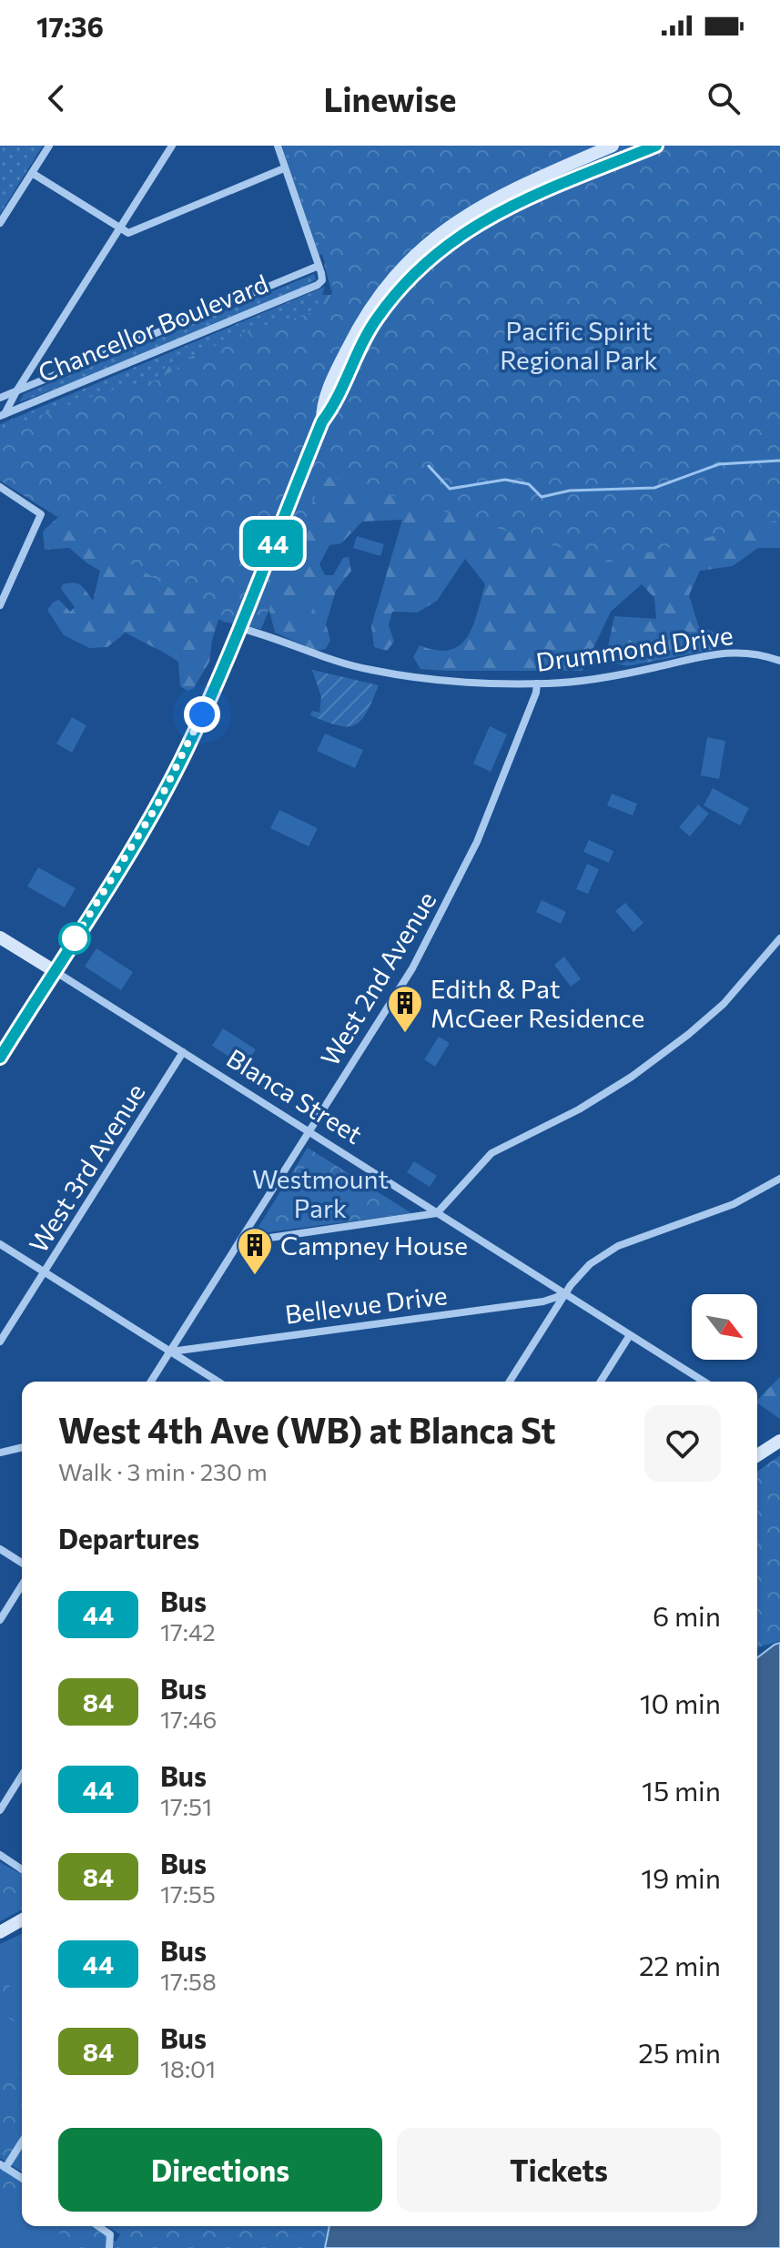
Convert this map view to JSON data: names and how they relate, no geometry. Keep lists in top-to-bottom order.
{
  "streets": {
    "main road": ["Blanca Street"],
    "street": [
      "Chancellor Boulevard",
      "Drummond Drive",
      "West 2nd Avenue",
      "West 3rd Avenue",
      "Bellevue Drive"
    ]
  },
  "crossings": [
    ["Drummond Drive", "West 2nd Avenue"],
    ["West 2nd Avenue", "Blanca Street"],
    ["West 2nd Avenue", "Bellevue Drive"],
    ["Blanca Street", "West 3rd Avenue"],
    ["Blanca Street", "Bellevue Drive"]
  ],
  "parks": ["Pacific Spirit Regional Park", "Westmount Park"],
  "places": {
    "building": ["Edith & Pat McGeer Residence", "Campney House"]
  },
  "lines": ["bus line 44"],
  "north": "bottom right",
  "page": {
    "status": "17:36",
    "header": "Linewise",
    "on_map": "44",
    "heading": [
      ["West 4th Ave (WB) at Blanca St", "Walk · 3 min · 230 m"],
      "Departures"
    ],
    "list": [
      {
        "mark": "44",
        "name": "Bus",
        "note": "17:42",
        "value": "6 min"
      },
      {
        "mark": "84",
        "name": "Bus",
        "note": "17:46",
        "value": "10 min"
      },
      {
        "mark": "44",
        "name": "Bus",
        "note": "17:51",
        "value": "15 min"
      },
      {
        "mark": "84",
        "name": "Bus",
        "note": "17:55",
        "value": "19 min"
      },
      {
        "mark": "44",
        "name": "Bus",
        "note": "17:58",
        "value": "22 min"
      },
      {
        "mark": "84",
        "name": "Bus",
        "note": "18:01",
        "value": "25 min"
      }
    ],
    "buttons": ["Directions", "Tickets"]
  }
}
